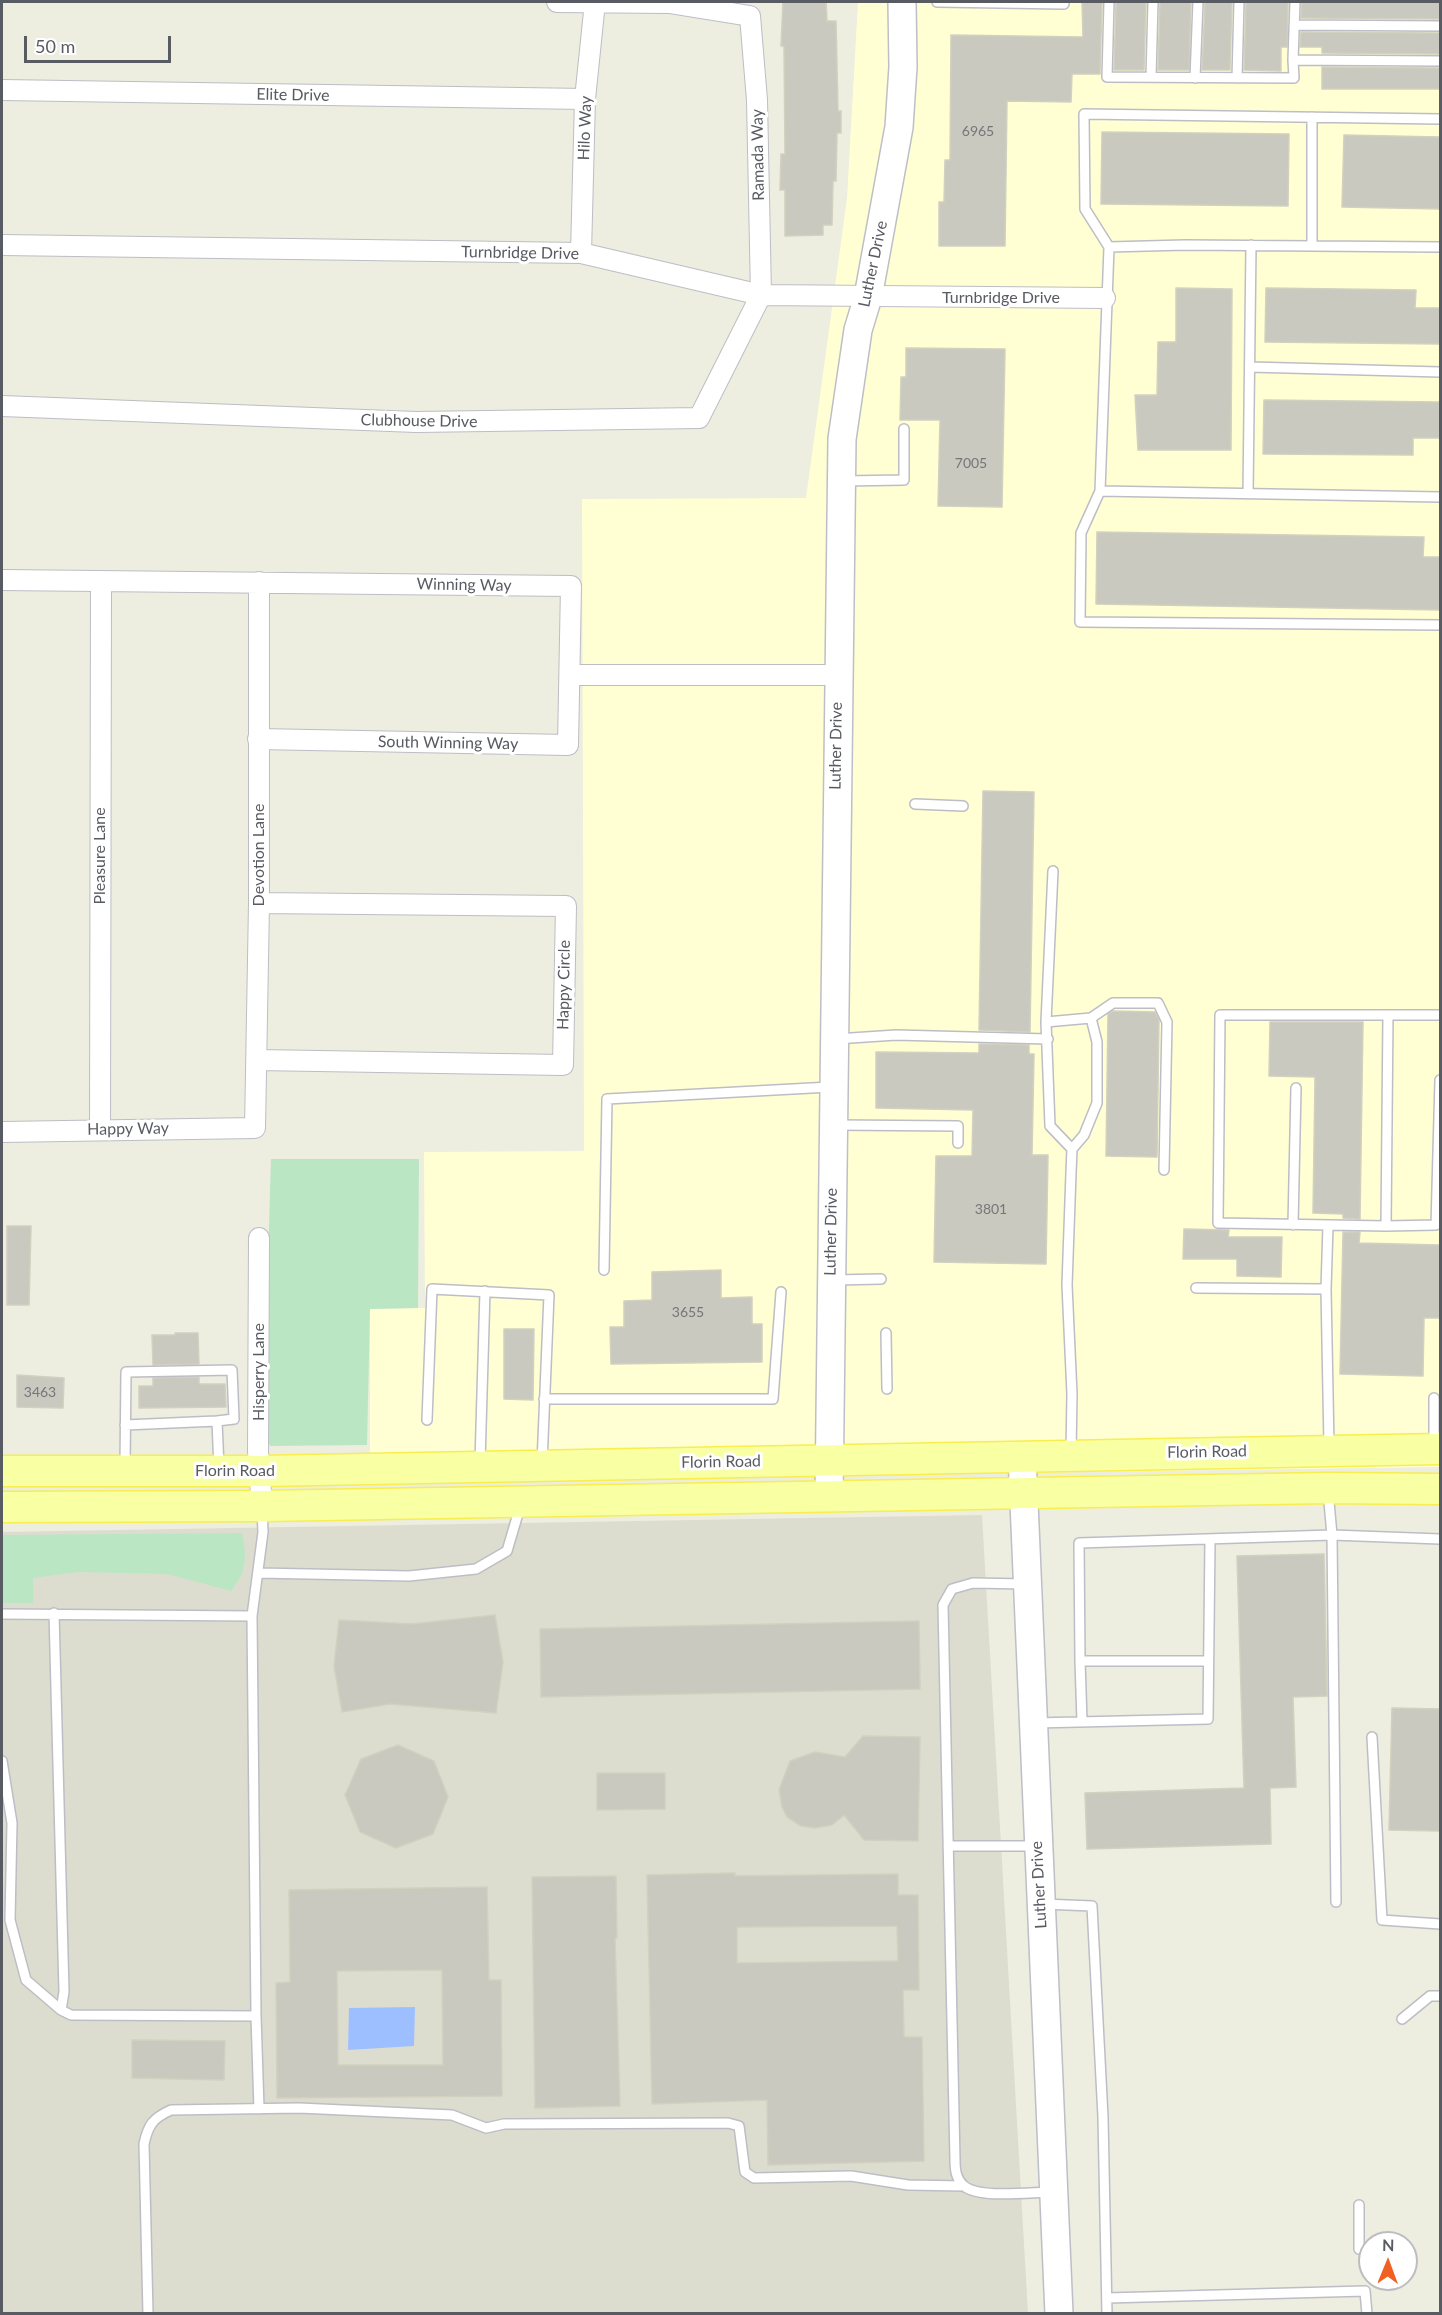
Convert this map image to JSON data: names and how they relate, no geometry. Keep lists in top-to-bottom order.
{
  "streets": {
    "main road": ["Florin Road"],
    "street": [
      "Elite Drive",
      "Hilo Way",
      "Ramada Way",
      "Turnbridge Drive",
      "Luther Drive",
      "Clubhouse Drive",
      "Winning Way",
      "South Winning Way",
      "Devotion Lane",
      "Pleasure Lane",
      "Happy Circle",
      "Happy Way",
      "Hisperry Lane"
    ]
  },
  "crossings": [
    ["Elite Drive", "Hilo Way"],
    ["Hilo Way", "Ramada Way"],
    ["Hilo Way", "Turnbridge Drive"],
    ["Ramada Way", "Turnbridge Drive"],
    ["Ramada Way", "Clubhouse Drive"],
    ["Turnbridge Drive", "Luther Drive"],
    ["Turnbridge Drive", "Clubhouse Drive"],
    ["Luther Drive", "Florin Road"],
    ["Winning Way", "South Winning Way"],
    ["Winning Way", "Devotion Lane"],
    ["Winning Way", "Pleasure Lane"],
    ["South Winning Way", "Devotion Lane"],
    ["Devotion Lane", "Happy Circle"],
    ["Devotion Lane", "Happy Way"],
    ["Pleasure Lane", "Happy Way"],
    ["Hisperry Lane", "Florin Road"]
  ],
  "house_numbers": [
    "6965",
    "7005",
    "3801",
    "3655",
    "3463"
  ],
  "scale_bar": "50 m",
  "north": "top"
}
